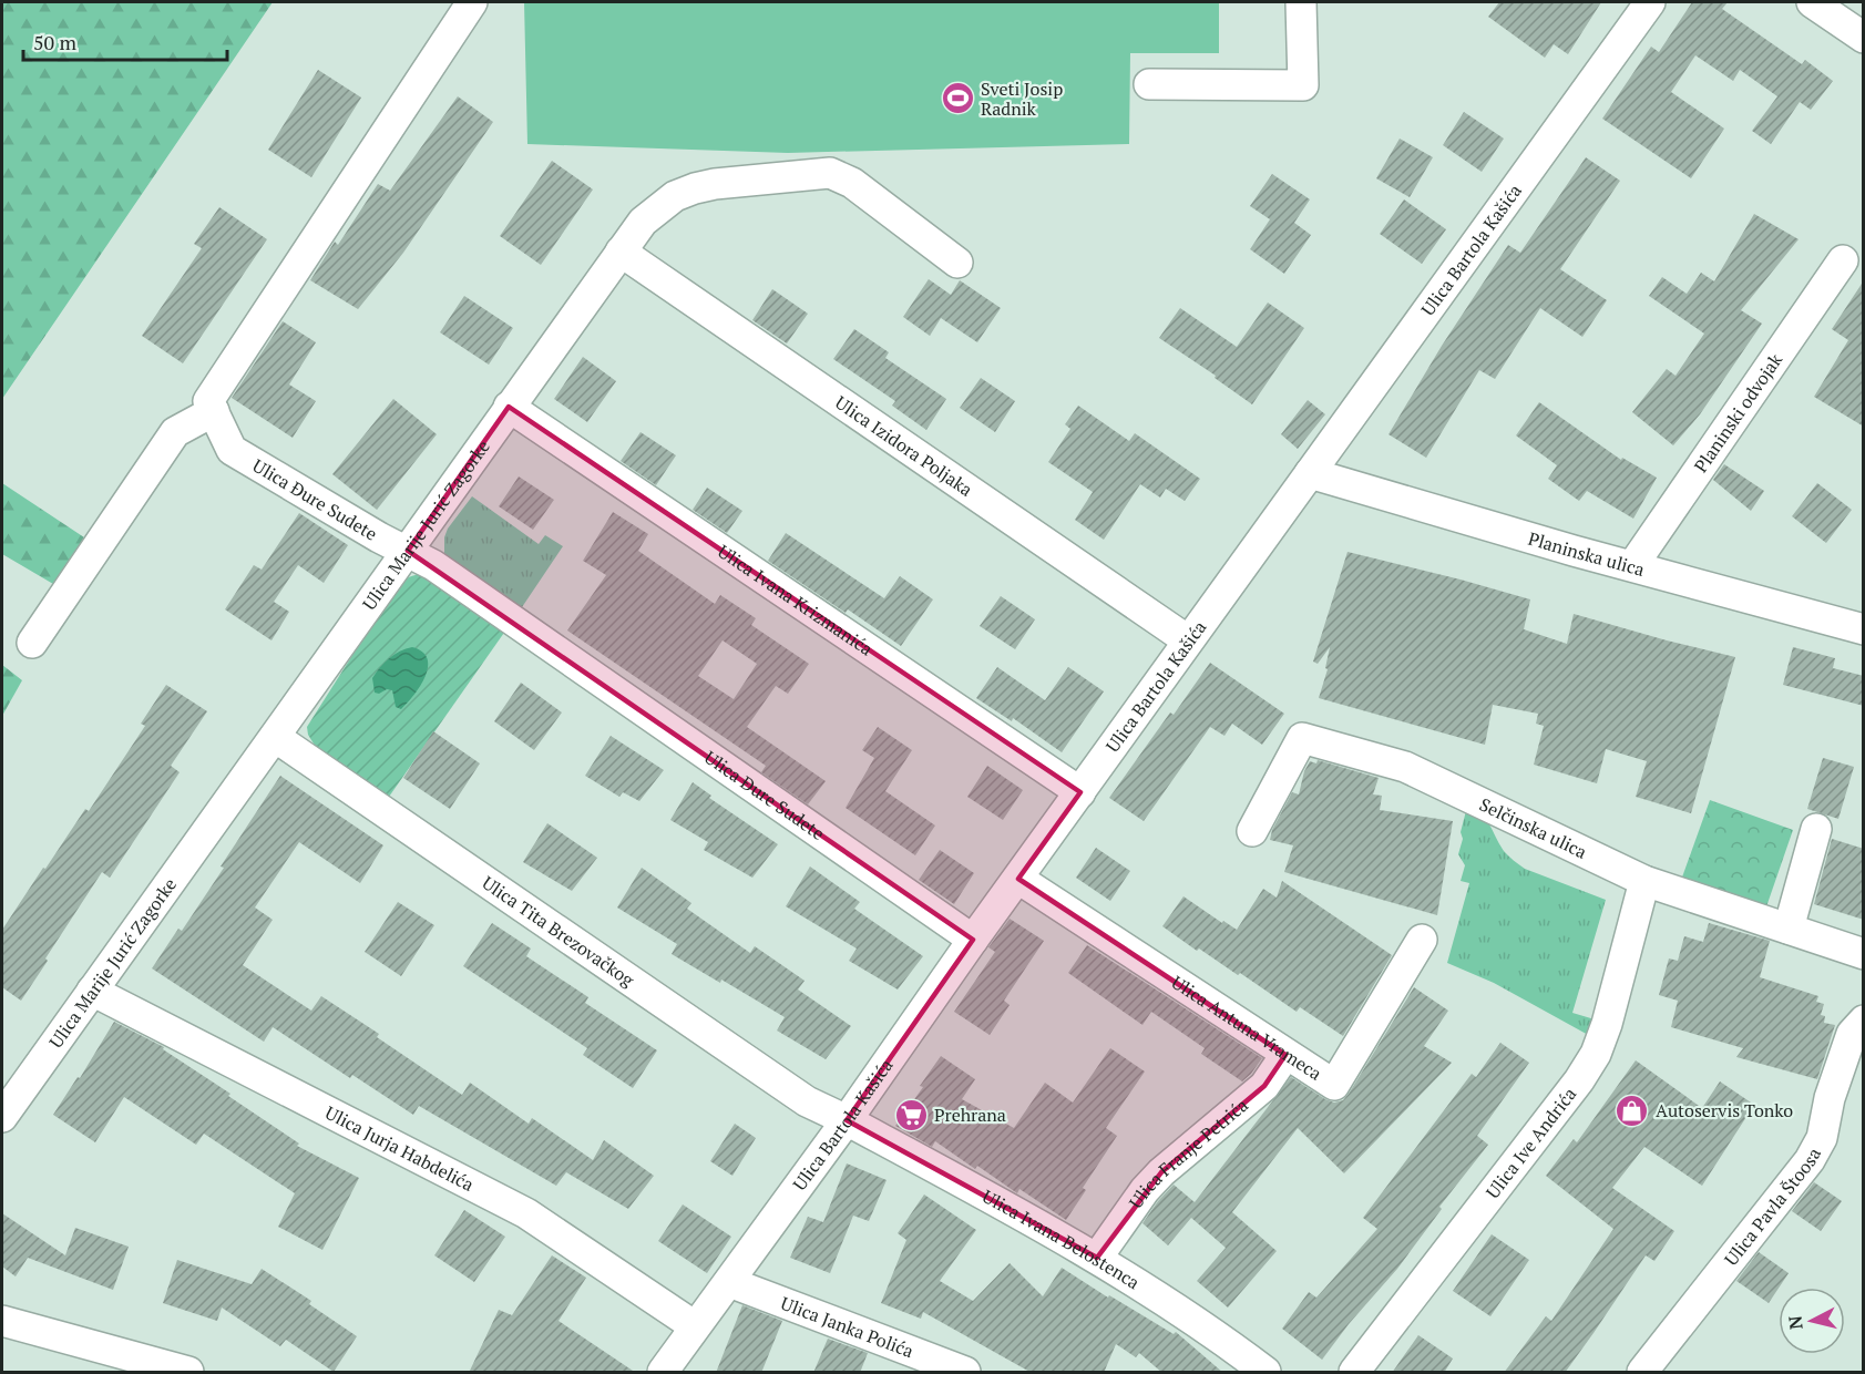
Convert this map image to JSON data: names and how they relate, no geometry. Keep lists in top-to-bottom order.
{
  "streets": {
    "street": [
      "Ulica Bartola Kašića",
      "Planinski odvojak",
      "Ulica Izidora Poljaka",
      "Ulica Đure Sudete",
      "Ulica Marije Jurić Zagorke",
      "Planinska ulica",
      "Ulica Ivana Krizmanića",
      "Selčinska ulica",
      "Ulica Tita Brezovačkog",
      "Ulica Antuna Vrameca",
      "Ulica Ive Andrića",
      "Ulica Jurja Habdelića",
      "Ulica Franje Petrića",
      "Ulica Pavla Štoosa",
      "Ulica Ivana Belostenca",
      "Ulica Janka Polića"
    ]
  },
  "crossings": [
    ["Ulica Bartola Kašića", "Ulica Izidora Poljaka"],
    ["Ulica Bartola Kašića", "Ulica Đure Sudete"],
    ["Ulica Bartola Kašića", "Planinska ulica"],
    ["Ulica Bartola Kašića", "Ulica Ivana Krizmanića"],
    ["Ulica Bartola Kašića", "Ulica Tita Brezovačkog"],
    ["Ulica Bartola Kašića", "Ulica Antuna Vrameca"],
    ["Ulica Bartola Kašića", "Ulica Jurja Habdelića"],
    ["Ulica Bartola Kašića", "Ulica Ivana Belostenca"],
    ["Ulica Bartola Kašića", "Ulica Janka Polića"],
    ["Planinski odvojak", "Planinska ulica"],
    ["Ulica Izidora Poljaka", "Ulica Marije Jurić Zagorke"],
    ["Ulica Đure Sudete", "Ulica Marije Jurić Zagorke"],
    ["Ulica Marije Jurić Zagorke", "Ulica Ivana Krizmanića"],
    ["Ulica Marije Jurić Zagorke", "Ulica Tita Brezovačkog"],
    ["Ulica Marije Jurić Zagorke", "Ulica Jurja Habdelića"],
    ["Selčinska ulica", "Ulica Ive Andrića"],
    ["Ulica Tita Brezovačkog", "Ulica Ivana Belostenca"],
    ["Ulica Antuna Vrameca", "Ulica Franje Petrića"],
    ["Ulica Franje Petrića", "Ulica Ivana Belostenca"]
  ],
  "places": {
    "sports": ["Sveti Josip Radnik"],
    "shop": ["Autoservis Tonko"],
    "supermarket": ["Prehrana"]
  },
  "scale_bar": "50 m",
  "north": "left"
}
